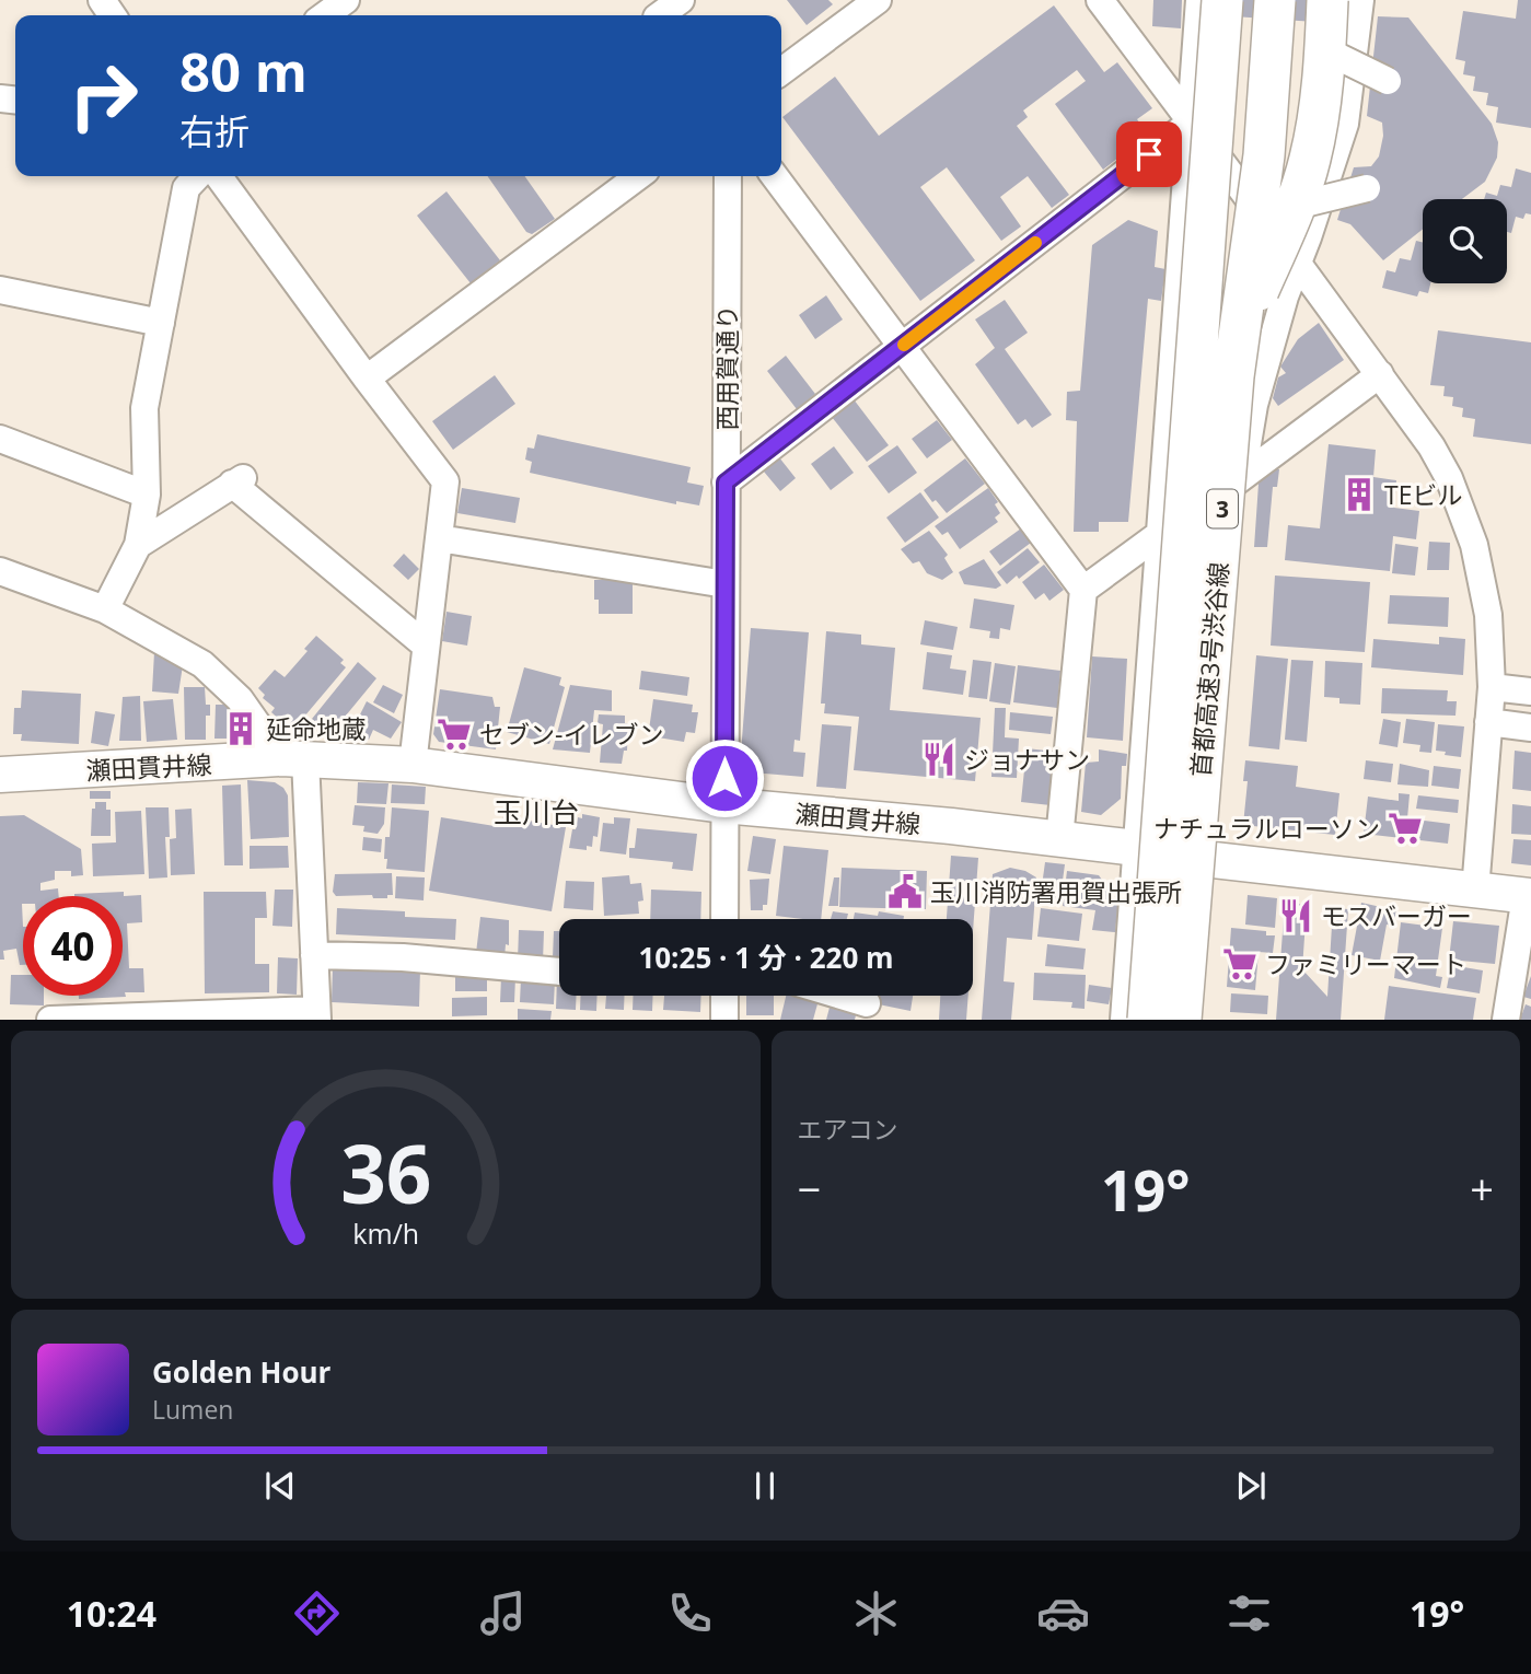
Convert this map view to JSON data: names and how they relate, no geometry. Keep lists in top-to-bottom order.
{
  "streets": {
    "highway": ["3", "首都高速3号渋谷線"],
    "main road": ["瀬田貫井線"],
    "street": ["西用賀通り"]
  },
  "crossings": [
    ["西用賀通り", "瀬田貫井線"]
  ],
  "districts": ["玉川台"],
  "places": {
    "building": ["TEビル", "延命地蔵"],
    "supermarket": ["セブン-イレブン", "ナチュラルローソン", "ファミリーマート"],
    "restaurant": ["ジョナサン", "モスバーガー"],
    "public building": ["玉川消防署用賀出張所"]
  },
  "page": {
    "turn": ["80 m", "右折"],
    "limit": "40",
    "trip": "10:25 · 1 分 · 220 m",
    "tile": "エアコン",
    "heat": ["−", "19°", "+"],
    "song": ["Golden Hour", "Lumen"],
    "tabs": ["10:24", "19°"],
    "gauge": ["36", "km/h"]
  }
}
